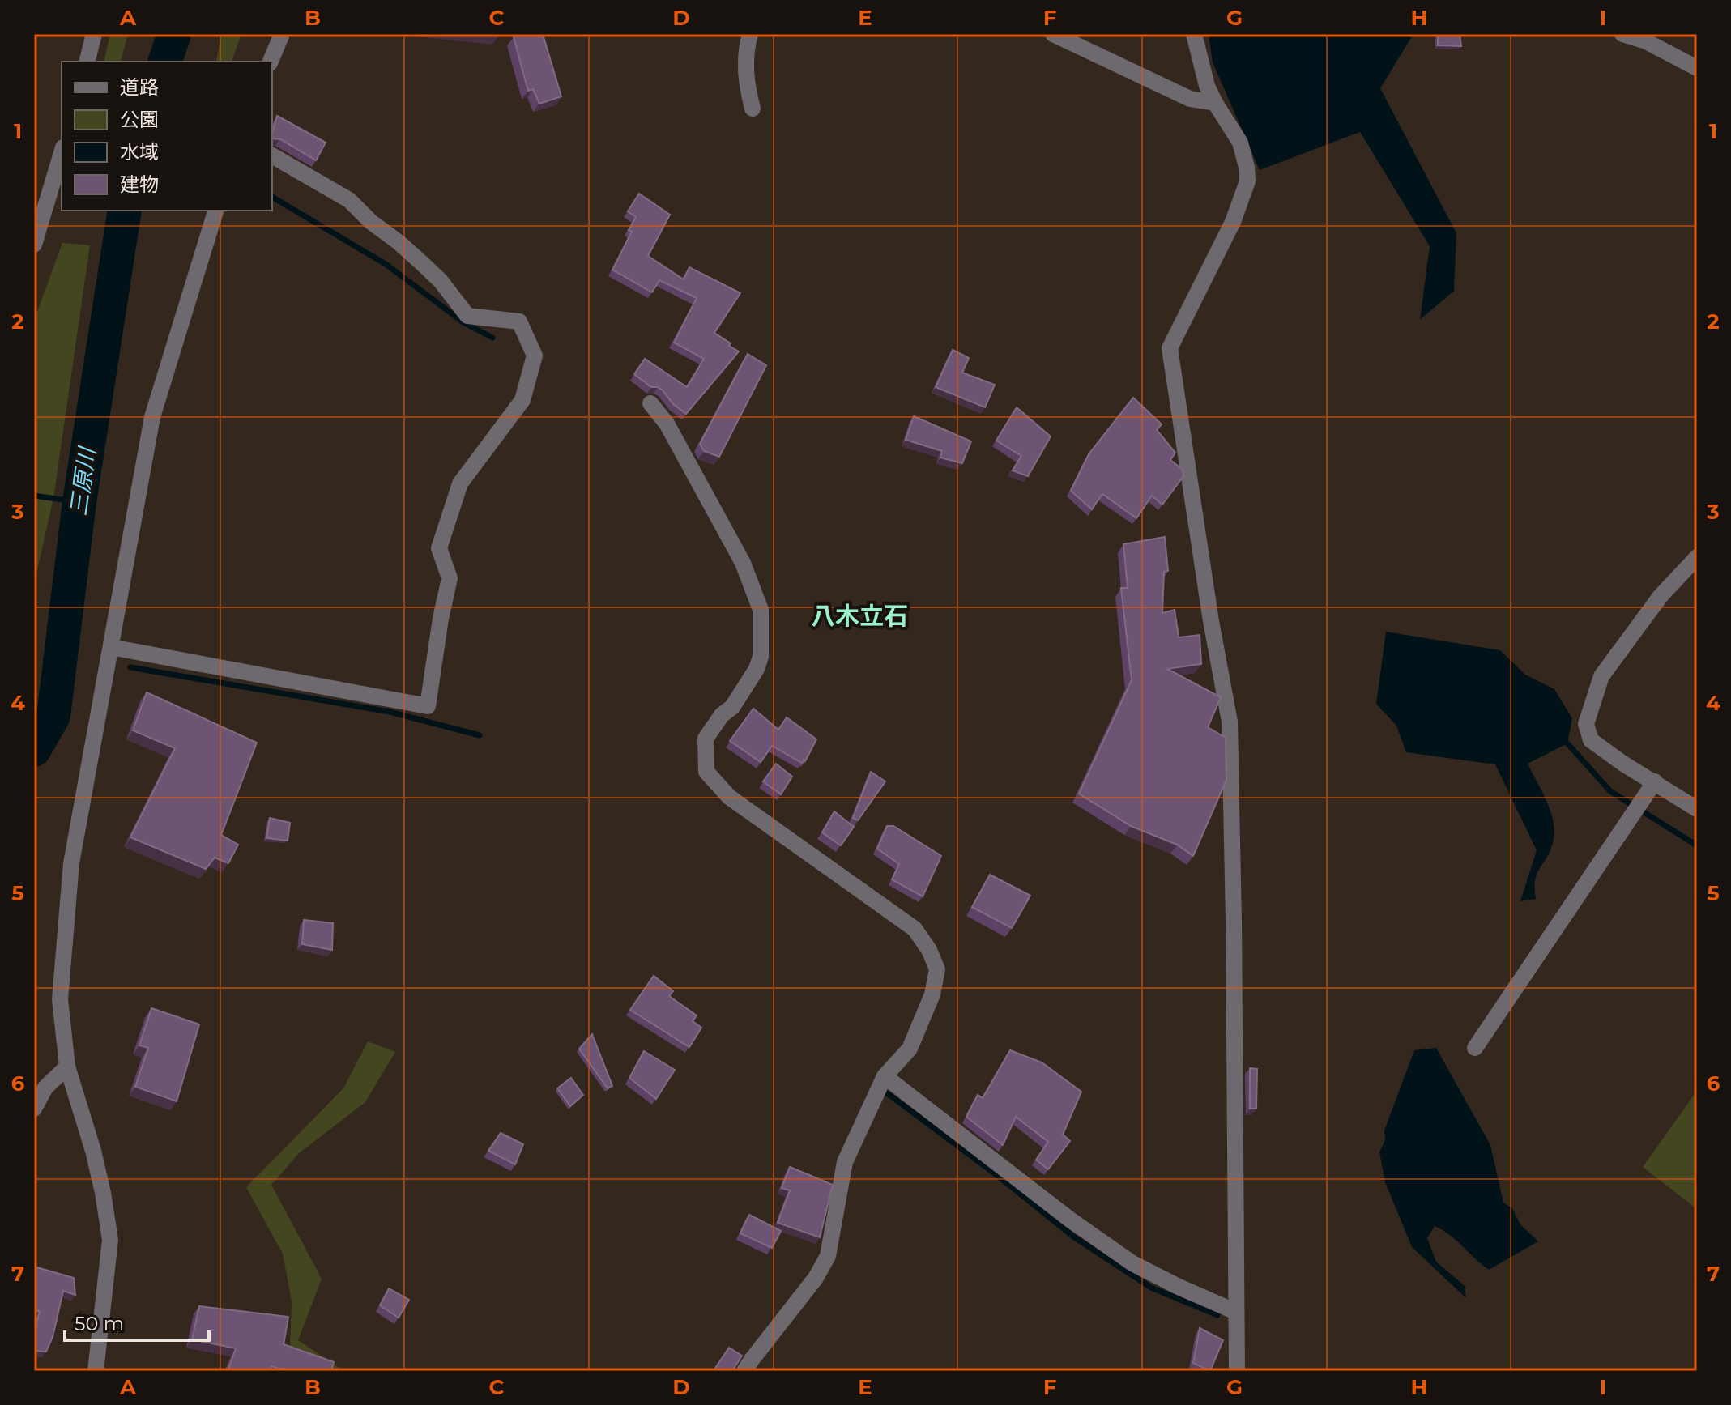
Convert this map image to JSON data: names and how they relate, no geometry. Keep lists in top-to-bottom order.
{
  "districts": ["八木立石"],
  "water": ["三原川"],
  "legend": [
    "道路",
    "公園",
    "水域",
    "建物"
  ],
  "scale_bar": "50 m",
  "grid": {
    "columns": [
      "A",
      "B",
      "C",
      "D",
      "E",
      "F",
      "G",
      "H",
      "I"
    ],
    "rows": [
      "1",
      "2",
      "3",
      "4",
      "5",
      "6",
      "7"
    ]
  }
}
